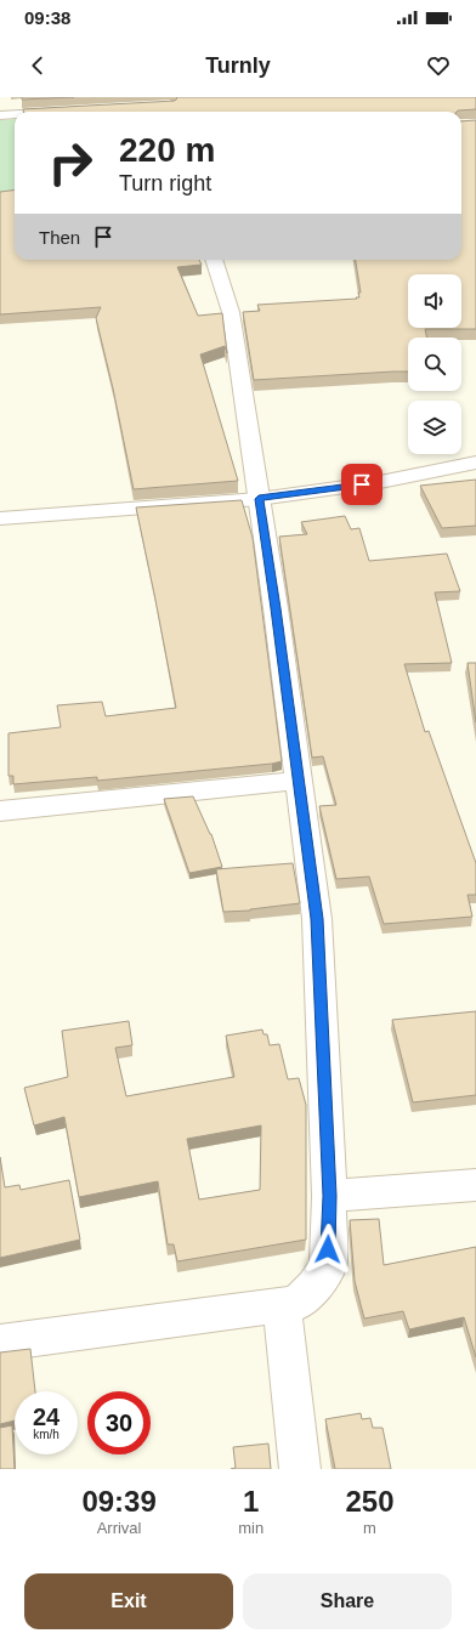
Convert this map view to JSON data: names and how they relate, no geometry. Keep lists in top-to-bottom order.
{
  "page": {
    "status": "09:38",
    "header": "Turnly",
    "turn": ["220 m", "Turn right"],
    "then": "Then",
    "speed": "24 km/h",
    "limit": "30",
    "eta": [
      "09:39",
      "Arrival",
      "1",
      "min",
      "250",
      "m"
    ],
    "buttons": ["Exit", "Share"]
  }
}
